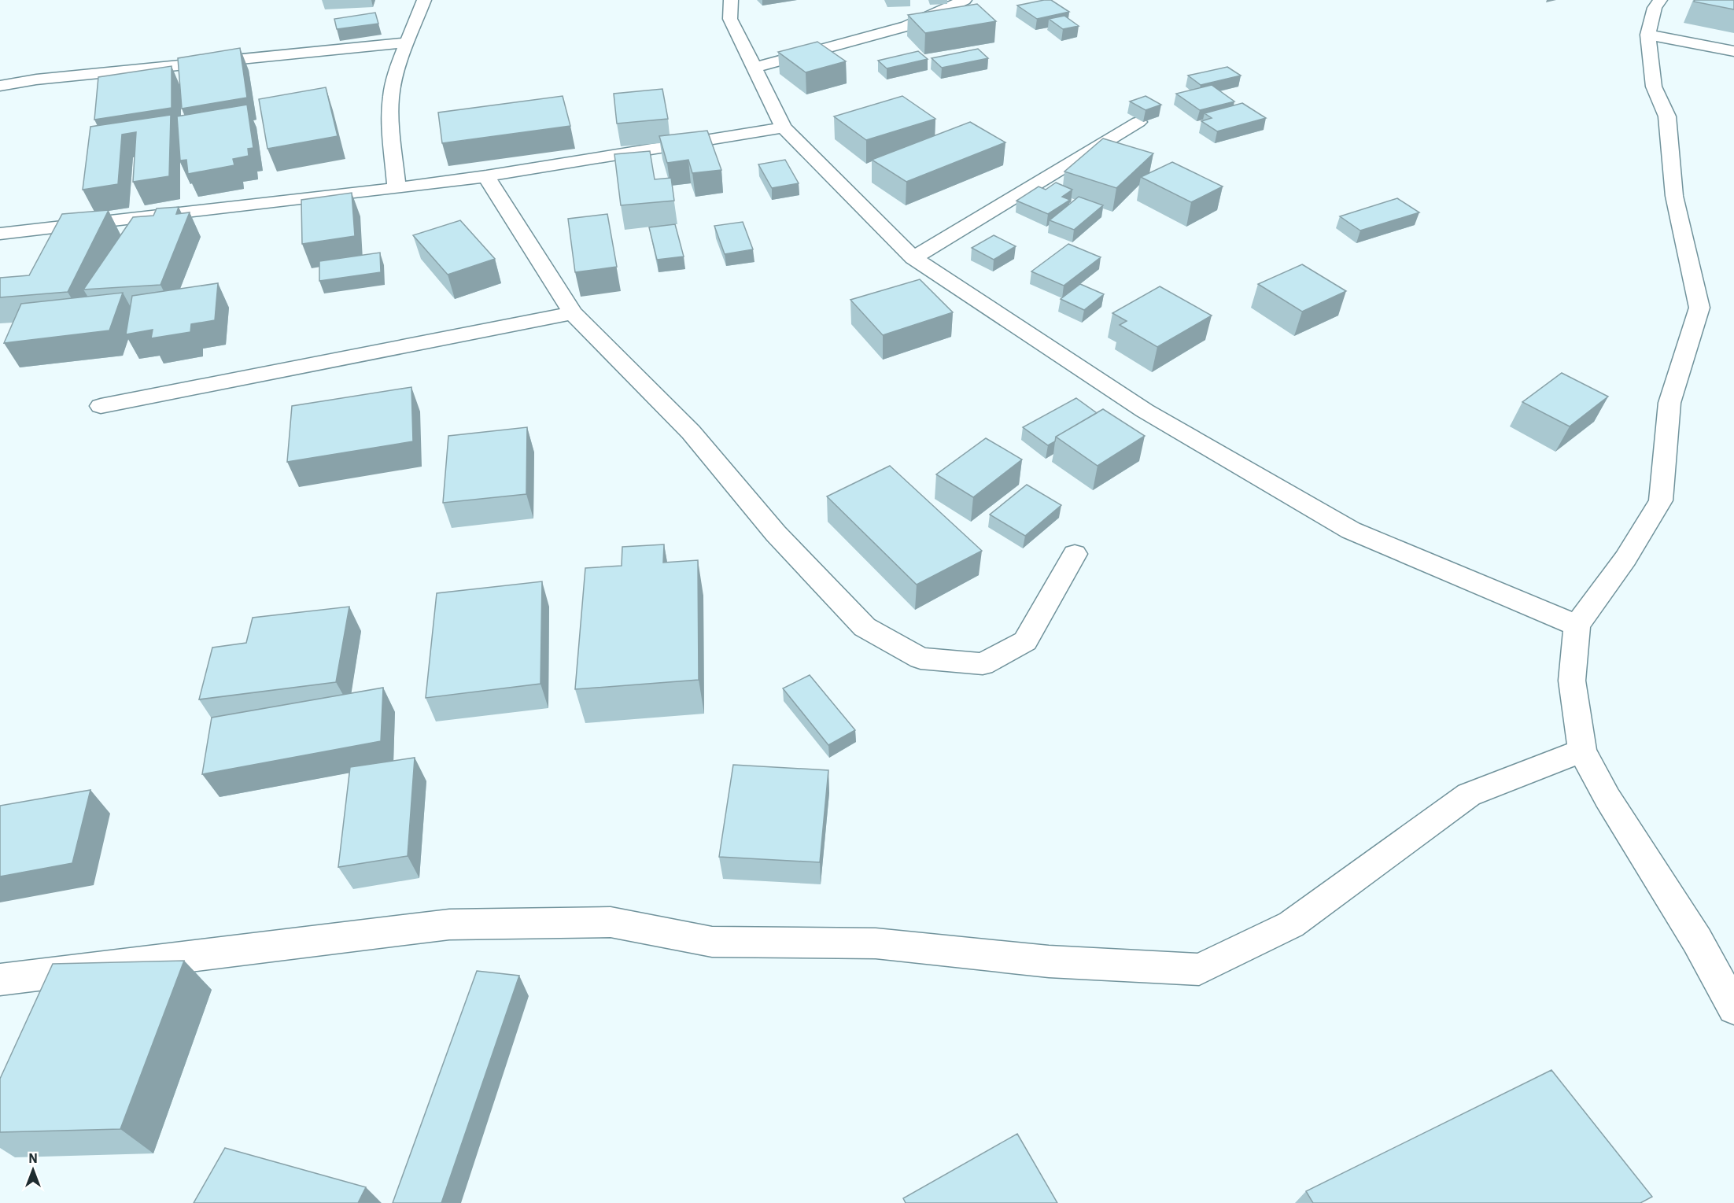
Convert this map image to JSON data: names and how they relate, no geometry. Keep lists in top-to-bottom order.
{
  "north": "top"
}
